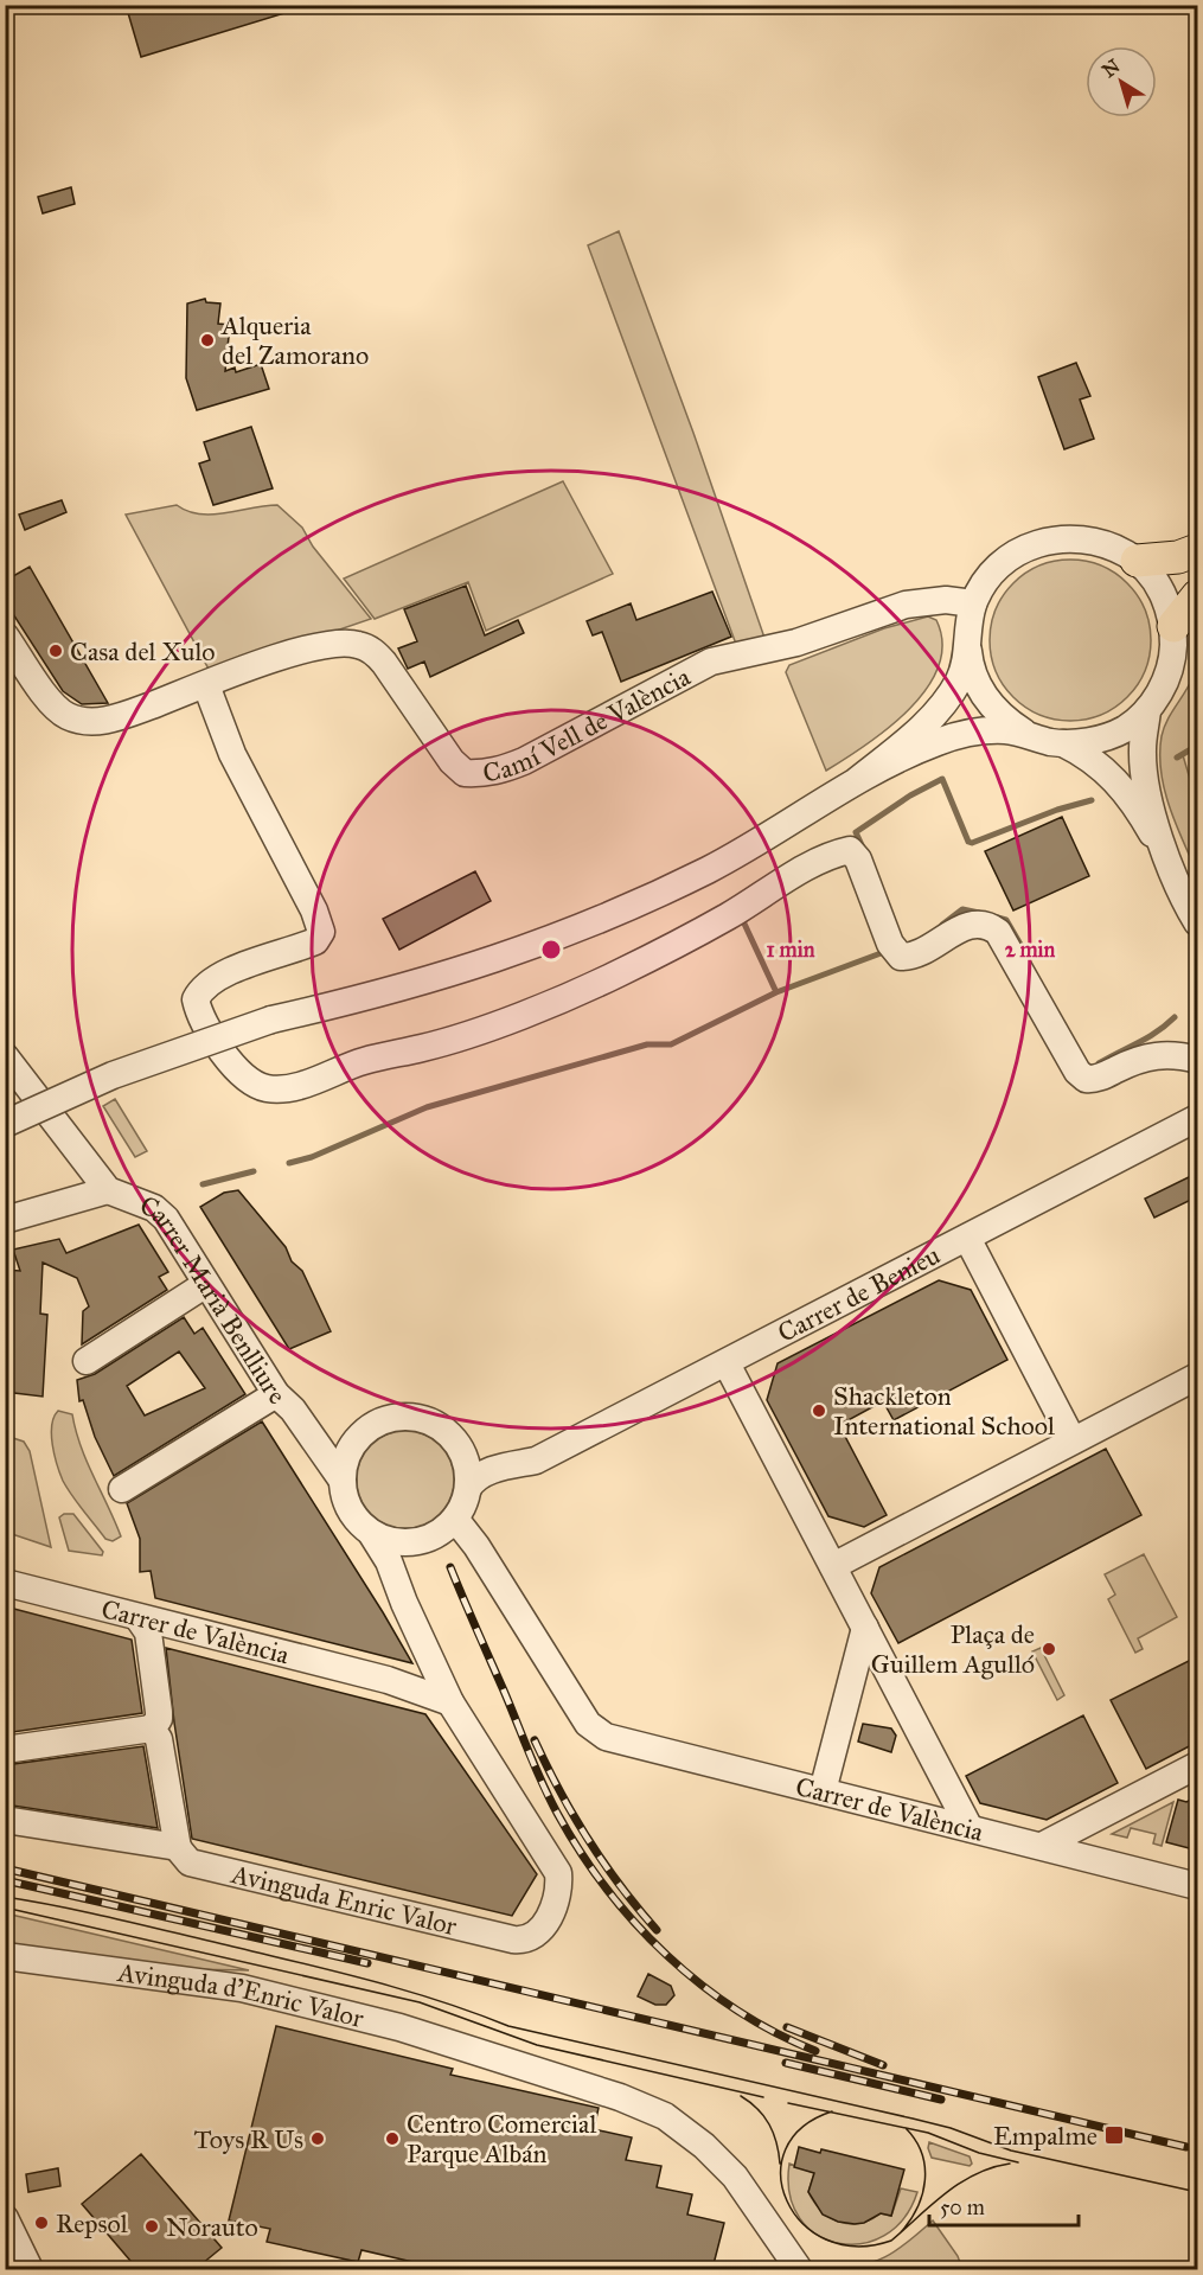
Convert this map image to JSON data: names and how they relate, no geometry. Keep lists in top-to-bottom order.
{
  "streets": {
    "street": [
      "Camí Vell de València",
      "Carrer de Benieu",
      "Carrer Marià Benlliure",
      "Carrer de València",
      "Avinguda Enric Valor",
      "Avinguda d'Enric Valor"
    ]
  },
  "crossings": [
    ["Carrer de Benieu", "Carrer Marià Benlliure"],
    ["Carrer de Benieu", "Carrer de València"],
    ["Carrer Marià Benlliure", "Carrer de València"],
    ["Carrer de València", "Avinguda Enric Valor"]
  ],
  "places": {
    "other": [
      "Alqueria del Zamorano",
      "Casa del Xulo",
      "Shackleton International School",
      "Plaça de Guillem Agulló",
      "Toys R Us",
      "Centro Comercial Parque Albán",
      "Repsol",
      "Norauto"
    ],
    "transit": ["Empalme"]
  },
  "scale_bar": "50 m",
  "north": "top left",
  "rings": ["1 min", "2 min"]
}
